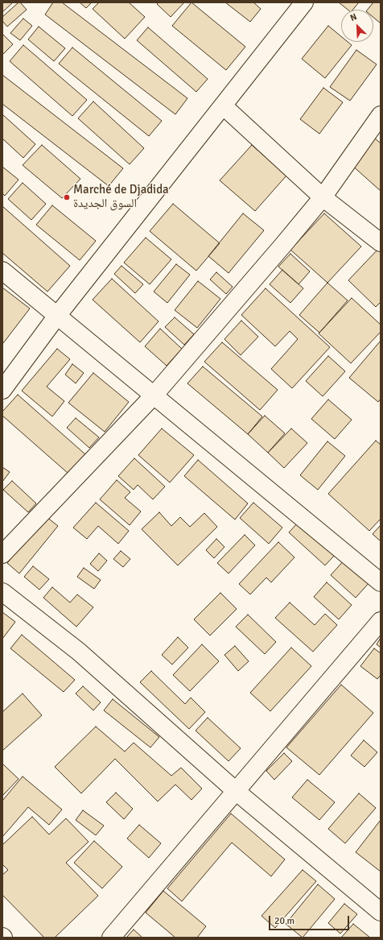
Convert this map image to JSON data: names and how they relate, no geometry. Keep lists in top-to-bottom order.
{
  "places": ["Marché de Djadida السوق الجديدة"],
  "scale_bar": "20 m",
  "north": "top left"
}
